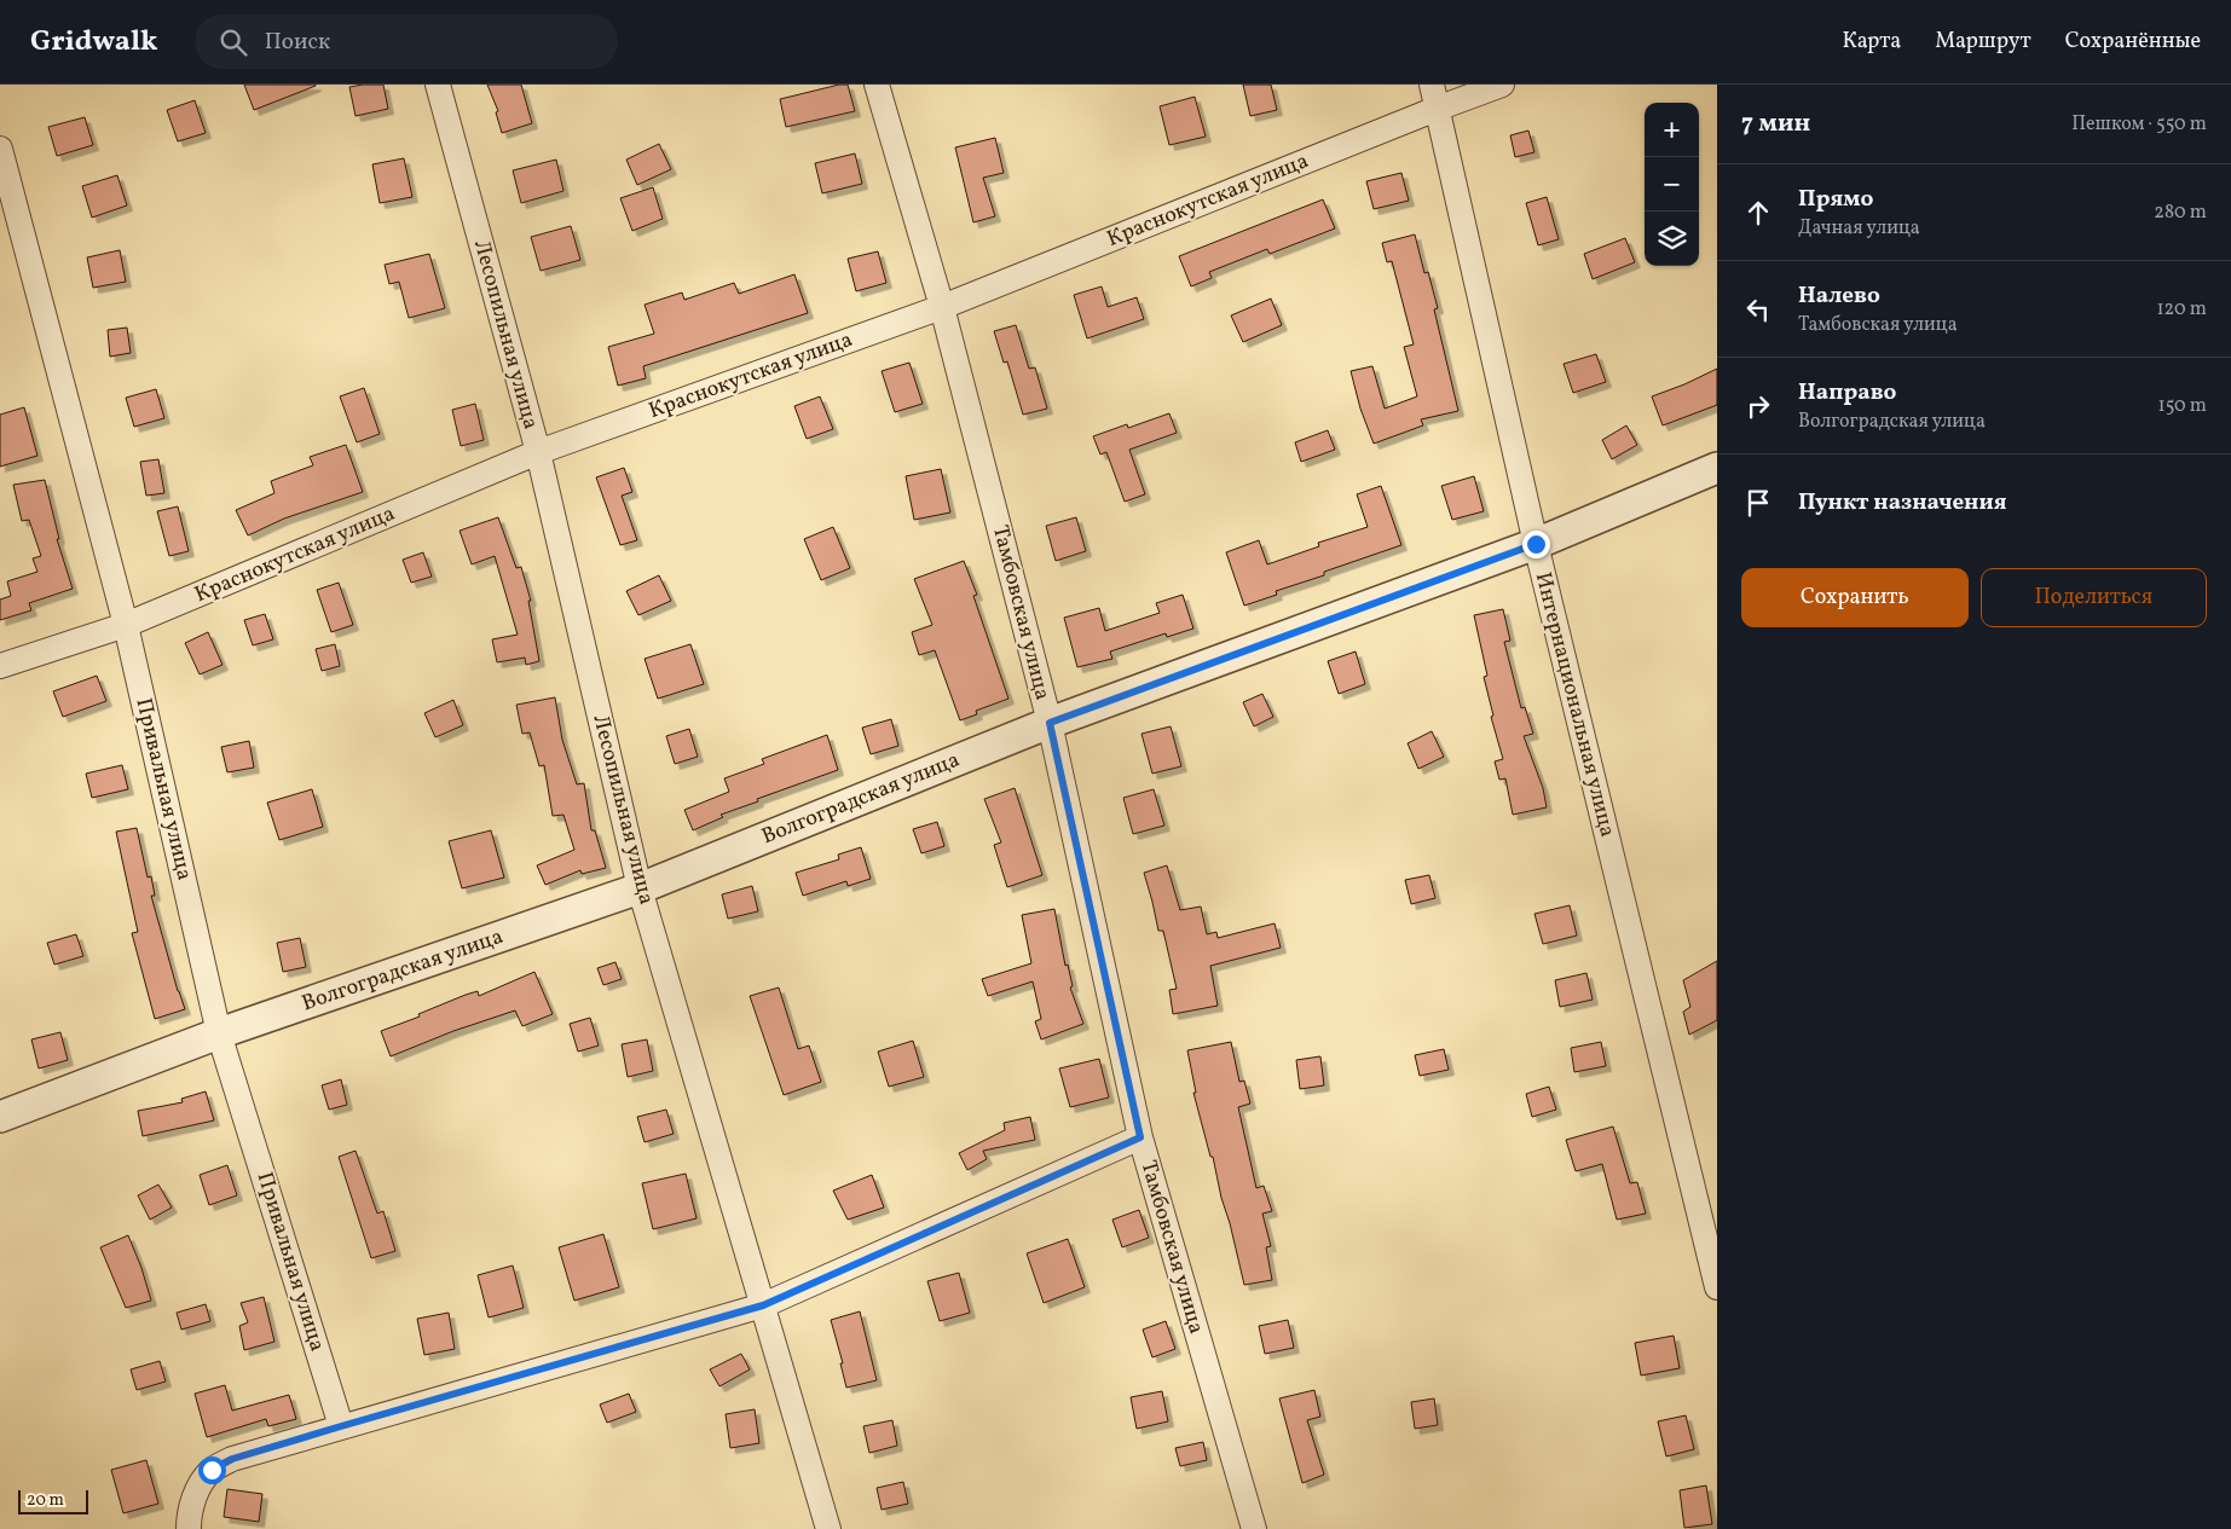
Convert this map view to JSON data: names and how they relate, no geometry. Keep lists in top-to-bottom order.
{
  "streets": {
    "street": [
      "Краснокутская улица",
      "Лесопильная улица",
      "Тамбовская улица",
      "Интернациональная улица",
      "Привальная улица",
      "Волгоградская улица"
    ]
  },
  "crossings": [
    ["Краснокутская улица", "Лесопильная улица"],
    ["Краснокутская улица", "Тамбовская улица"],
    ["Краснокутская улица", "Интернациональная улица"],
    ["Краснокутская улица", "Привальная улица"],
    ["Лесопильная улица", "Волгоградская улица"],
    ["Тамбовская улица", "Волгоградская улица"],
    ["Интернациональная улица", "Волгоградская улица"],
    ["Привальная улица", "Волгоградская улица"]
  ],
  "scale_bar": "20 m",
  "page": {
    "header": "Gridwalk",
    "search": "Поиск",
    "nav": ["Карта", "Маршрут", "Сохранённые"],
    "heading": ["7 мин", "Пешком · 550 m"],
    "map_buttons": ["+", "−"],
    "list": [
      ["Прямо", "Дачная улица", "280 m"],
      ["Налево", "Тамбовская улица", "120 m"],
      ["Направо", "Волгоградская улица", "150 m"],
      "Пункт назначения"
    ],
    "buttons": ["Сохранить", "Поделиться"],
    "scale": "20 m"
  }
}
